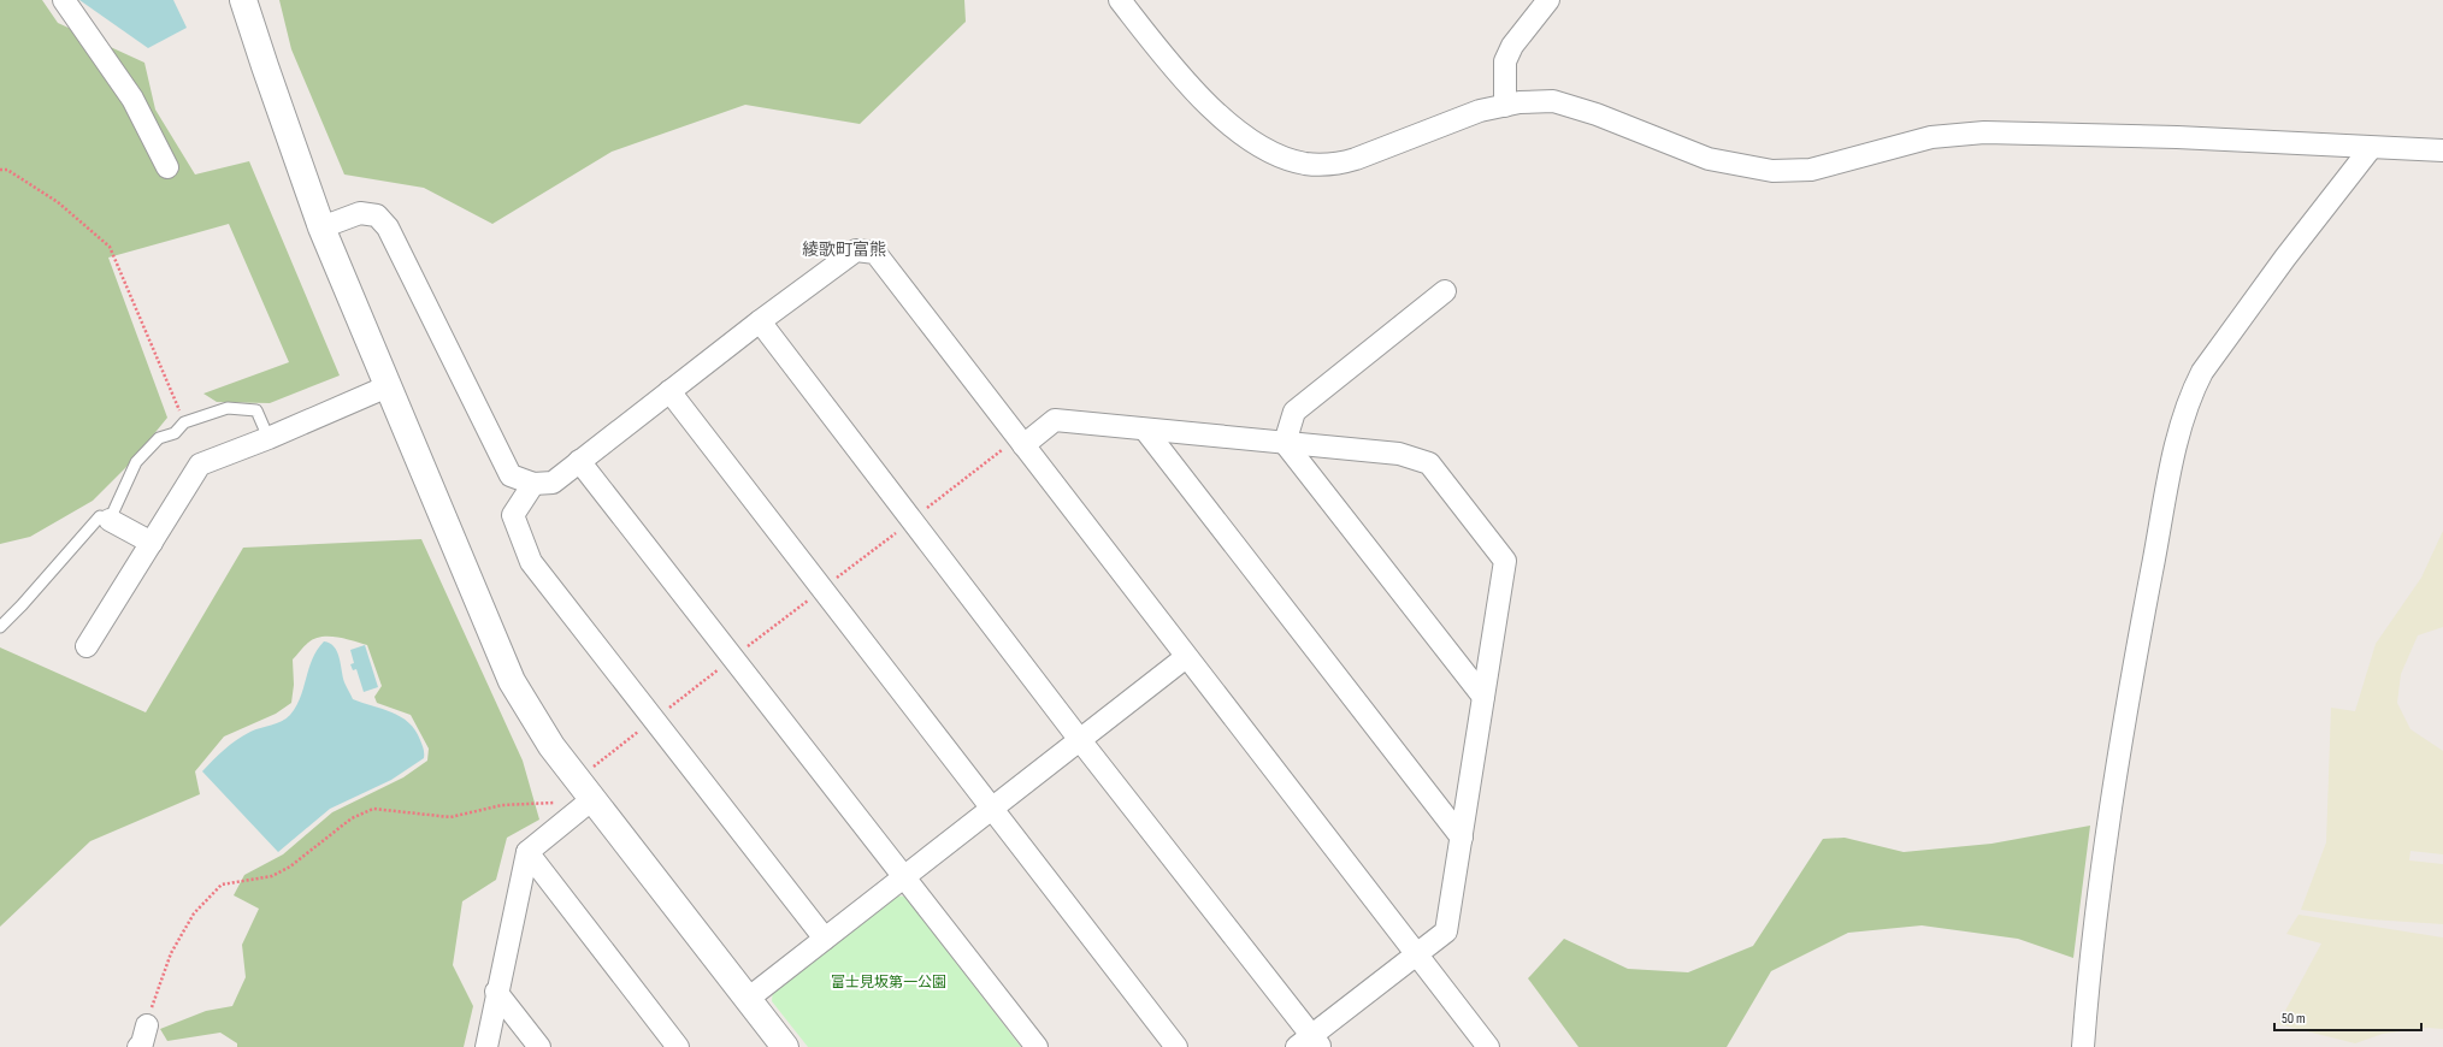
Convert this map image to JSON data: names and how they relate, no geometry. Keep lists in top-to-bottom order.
{
  "districts": ["綾歌町富熊"],
  "parks": ["富士見坂第一公園"],
  "scale_bar": "50 m"
}
